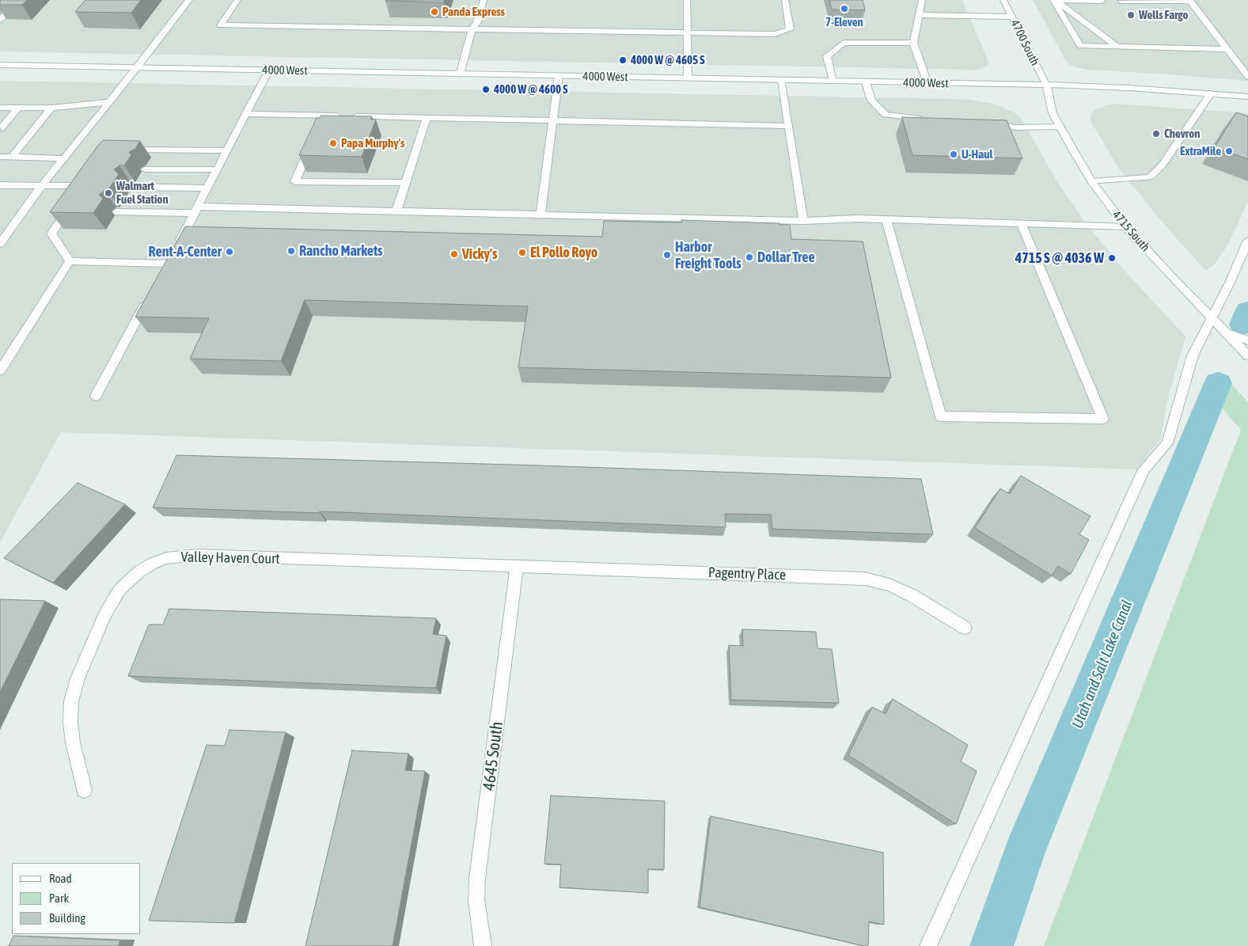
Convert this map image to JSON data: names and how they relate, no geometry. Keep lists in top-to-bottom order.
{
  "streets": {
    "street": [
      "4700 South",
      "4000 West",
      "4715 South",
      "Valley Haven Court",
      "Pagentry Place",
      "4645 South"
    ]
  },
  "crossings": [
    ["4700 South", "4000 West"],
    ["4700 South", "4715 South"],
    ["4000 West", "4715 South"],
    ["Valley Haven Court", "Pagentry Place"],
    ["Valley Haven Court", "4645 South"],
    ["Pagentry Place", "4645 South"]
  ],
  "water": ["Utah and Salt Lake Canal"],
  "places": [
    "7-Eleven",
    "Panda Express",
    "Wells Fargo",
    "4000 W @ 4605 S",
    "4000 W @ 4600 S",
    "Chevron",
    "Papa Murphy's",
    "ExtraMile",
    "U-Haul",
    "Walmart Fuel Station",
    "Rancho Markets",
    "Rent-A-Center",
    "El Pollo Royo",
    "Vicky's",
    "Harbor Freight Tools",
    "Dollar Tree",
    "4715 S @ 4036 W"
  ],
  "legend": ["Road", "Park", "Building"]
}
